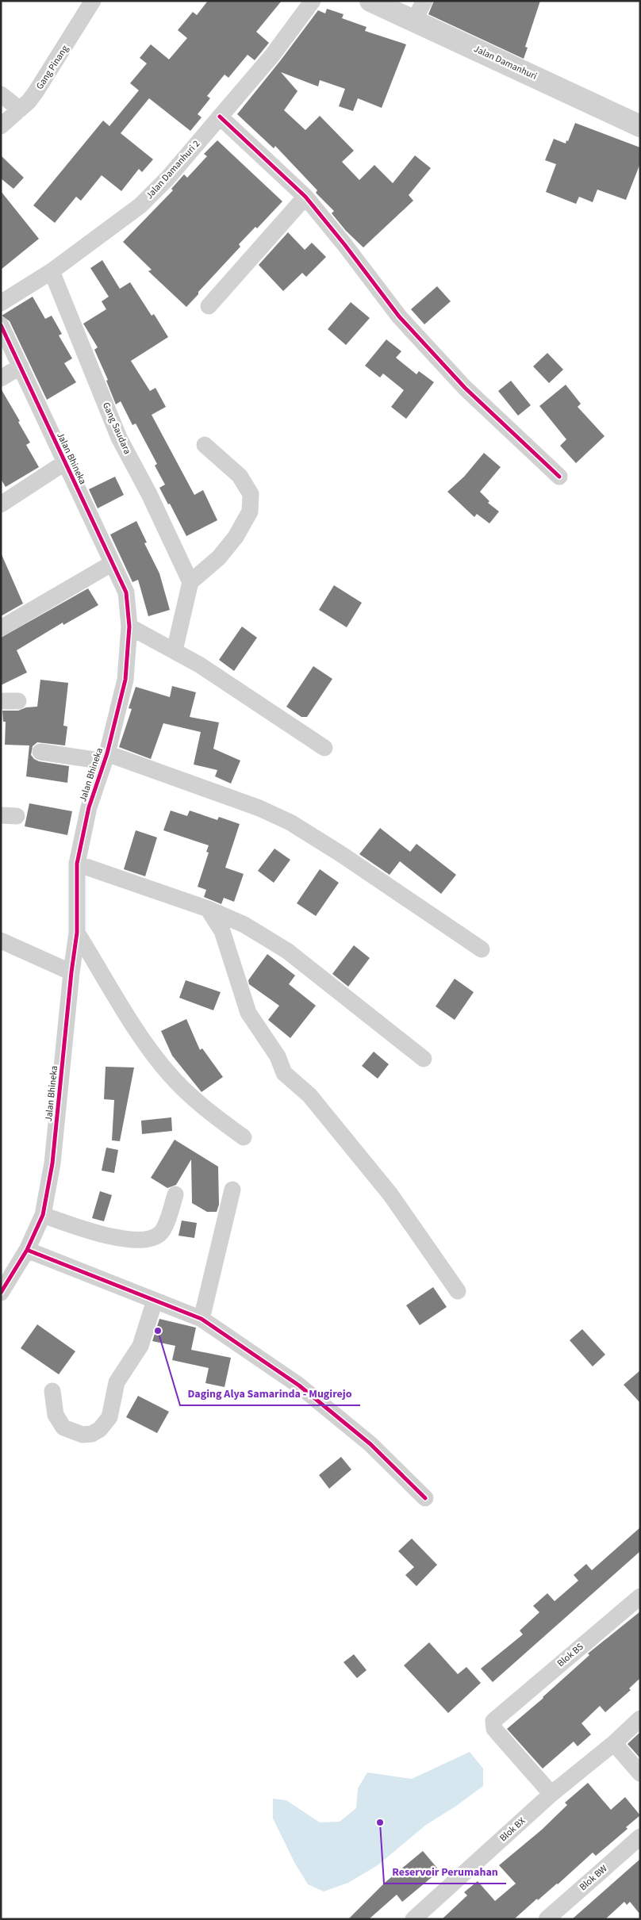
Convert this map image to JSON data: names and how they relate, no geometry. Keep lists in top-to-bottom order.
{
  "streets": {
    "street": [
      "Jalan Damanhuri",
      "Gang Pinang",
      "Jalan Damanhuri 2",
      "Gang Saudara",
      "Jalan Bhineka",
      "Blok BS",
      "Blok BX",
      "Blok BW"
    ]
  },
  "crossings": [
    ["Jalan Damanhuri 2", "Gang Saudara"],
    ["Blok BS", "Blok BX"]
  ],
  "places": ["Daging Alya Samarinda - Mugirejo", "Reservoir Perumahan"]
}
